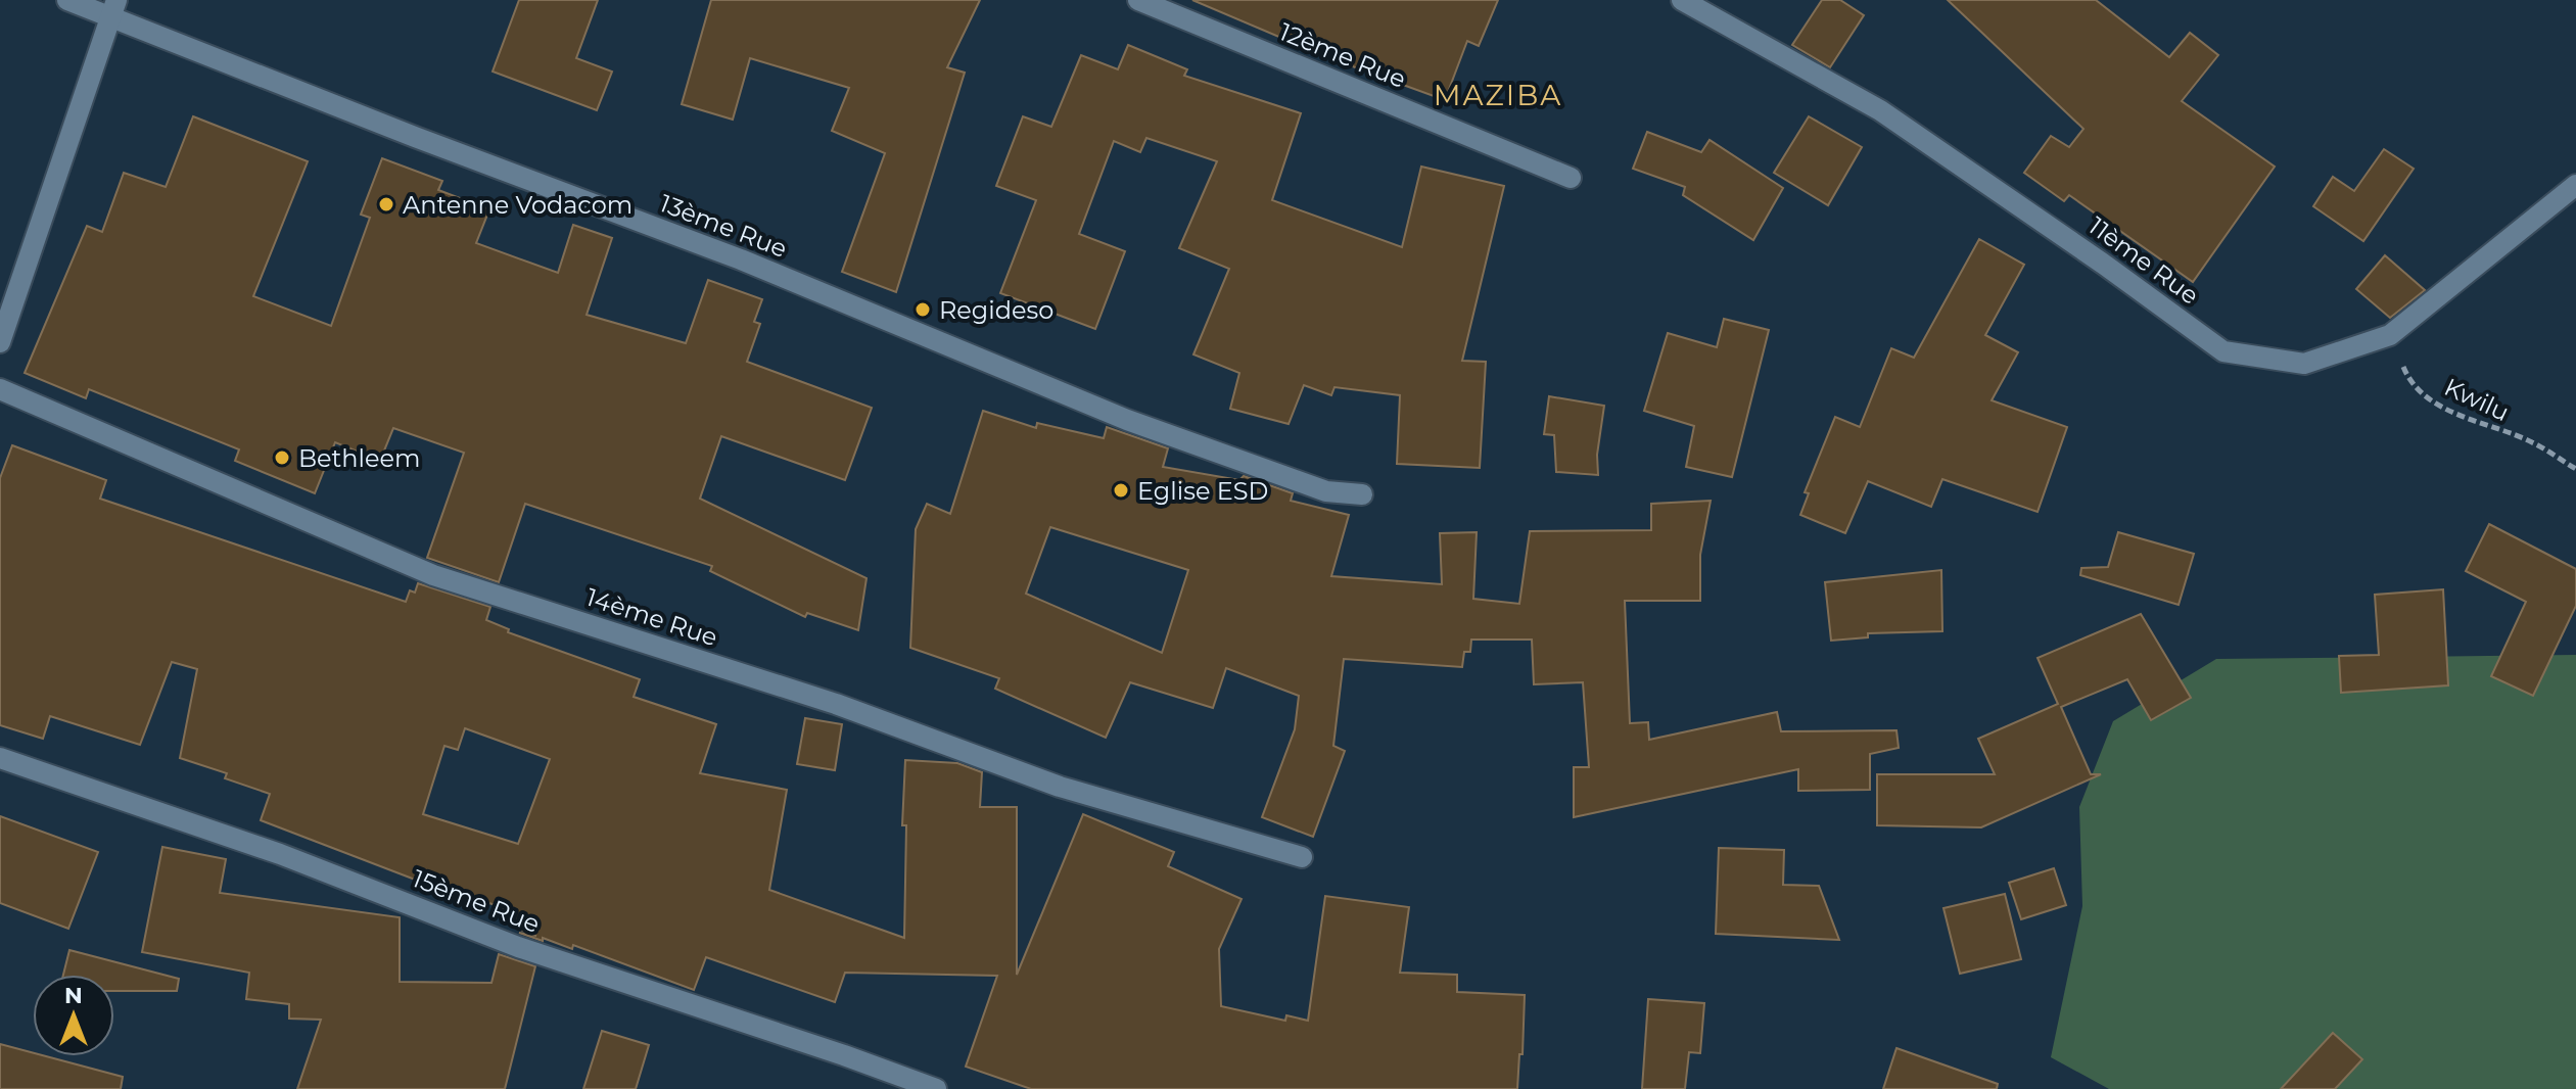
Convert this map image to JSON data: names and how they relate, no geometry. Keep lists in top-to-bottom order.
{
  "streets": {
    "street": [
      "12ème Rue",
      "13ème Rue",
      "11ème Rue",
      "14ème Rue",
      "15ème Rue"
    ],
    "path": ["Kwilu"]
  },
  "crossings": [
    ["11ème Rue", "Kwilu"]
  ],
  "districts": ["MAZIBA"],
  "places": [
    "Antenne Vodacom",
    "Regideso",
    "Bethleem",
    "Eglise ESD"
  ],
  "north": "top"
}
